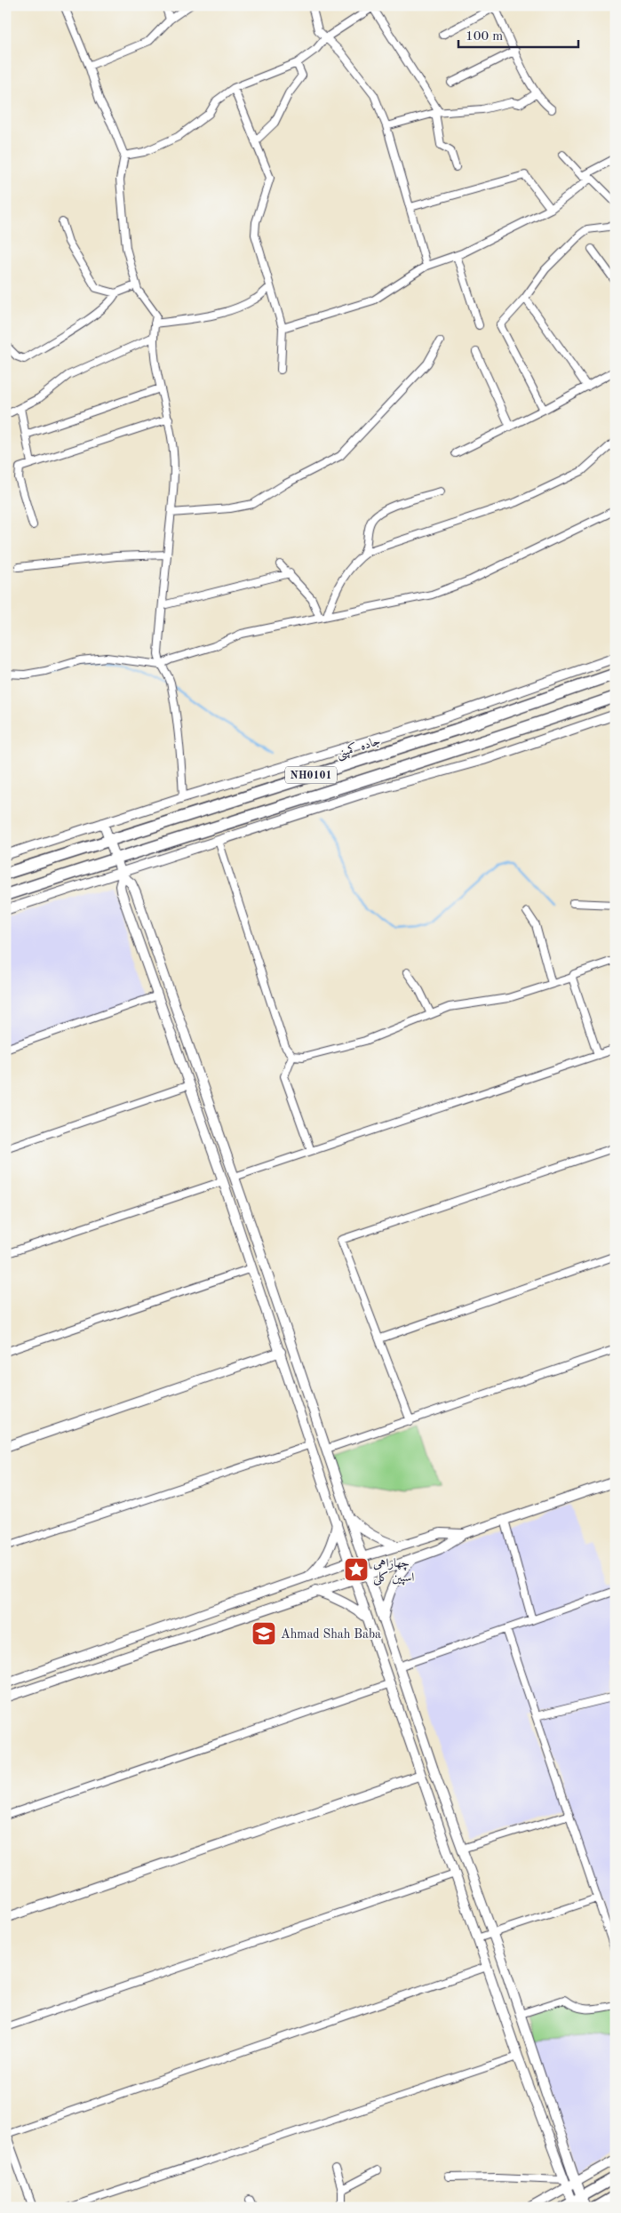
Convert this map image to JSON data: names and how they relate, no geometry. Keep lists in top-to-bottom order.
{
  "streets": {
    "highway": ["جاده کمپنی", "NH0101"]
  },
  "places": {
    "place": ["چهاراهی اسپین کلی"],
    "school or university": ["Ahmad Shah Baba"]
  },
  "scale_bar": "100 m"
}
